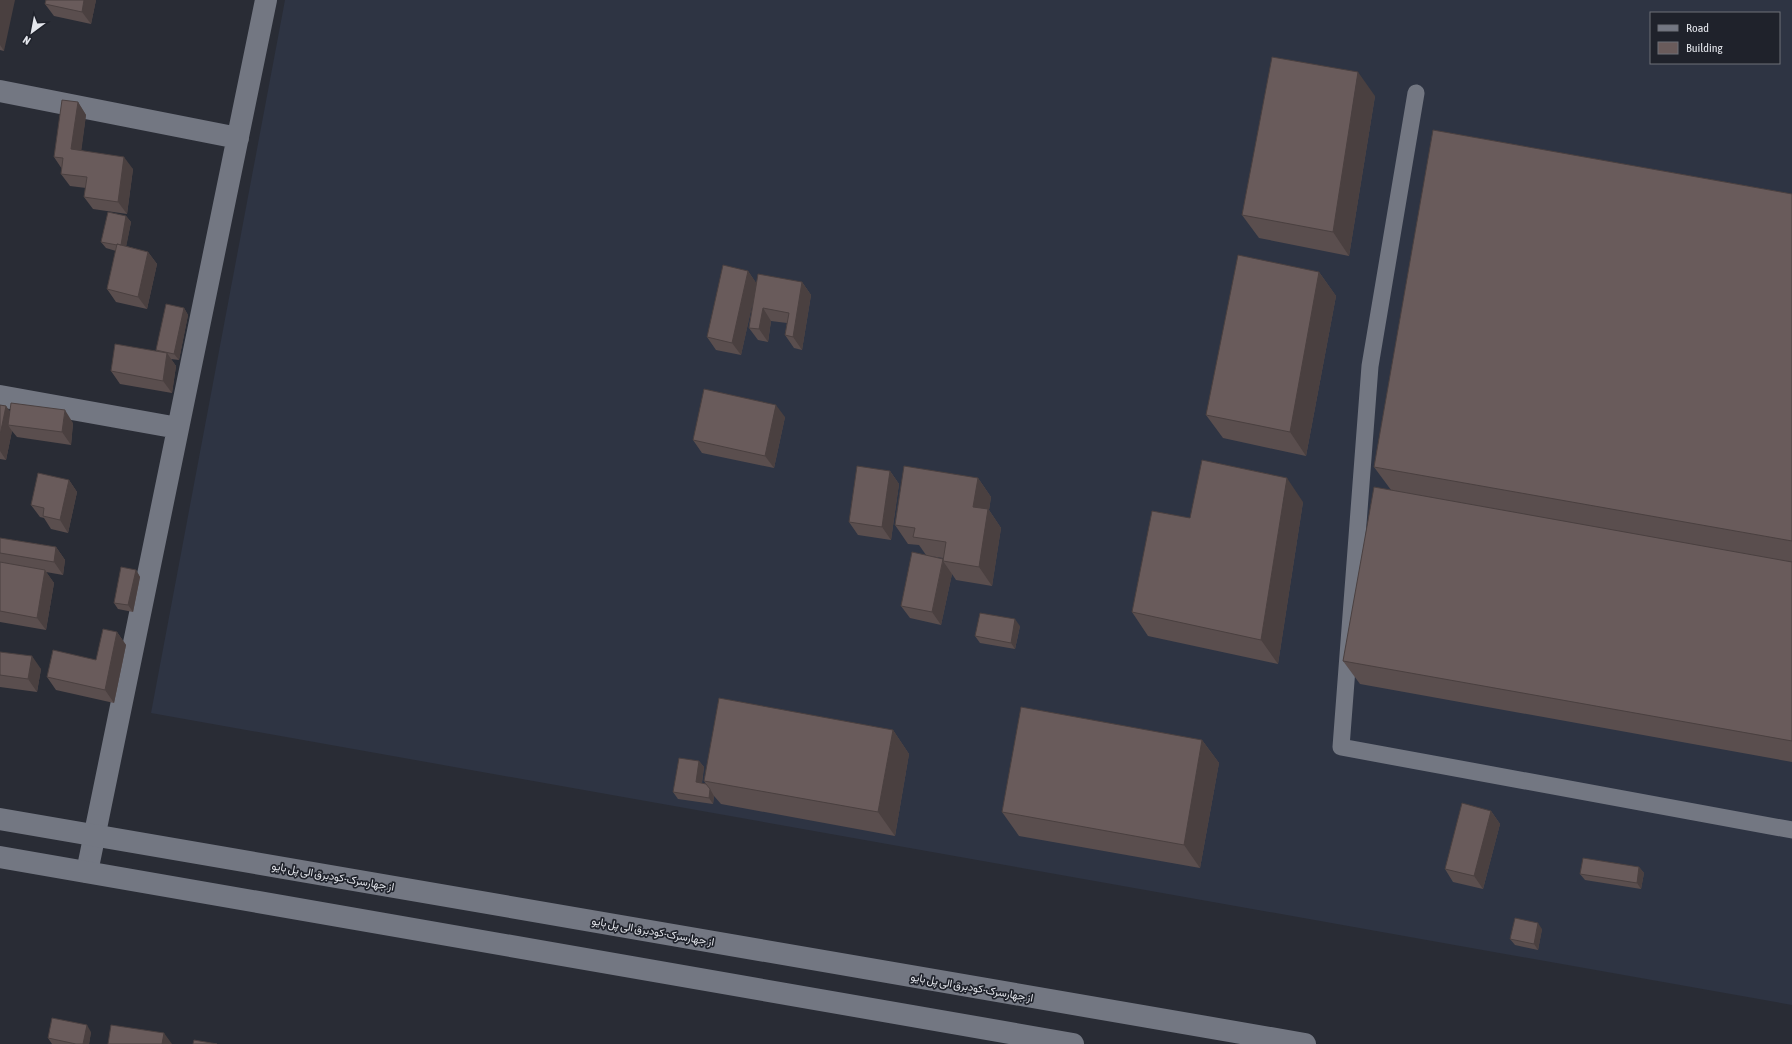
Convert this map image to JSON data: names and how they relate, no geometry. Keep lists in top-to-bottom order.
{
  "streets": {
    "street": ["از جهارسرک-کودبرق الی پل بایو"]
  },
  "legend": ["Road", "Building"],
  "north": "bottom left"
}
